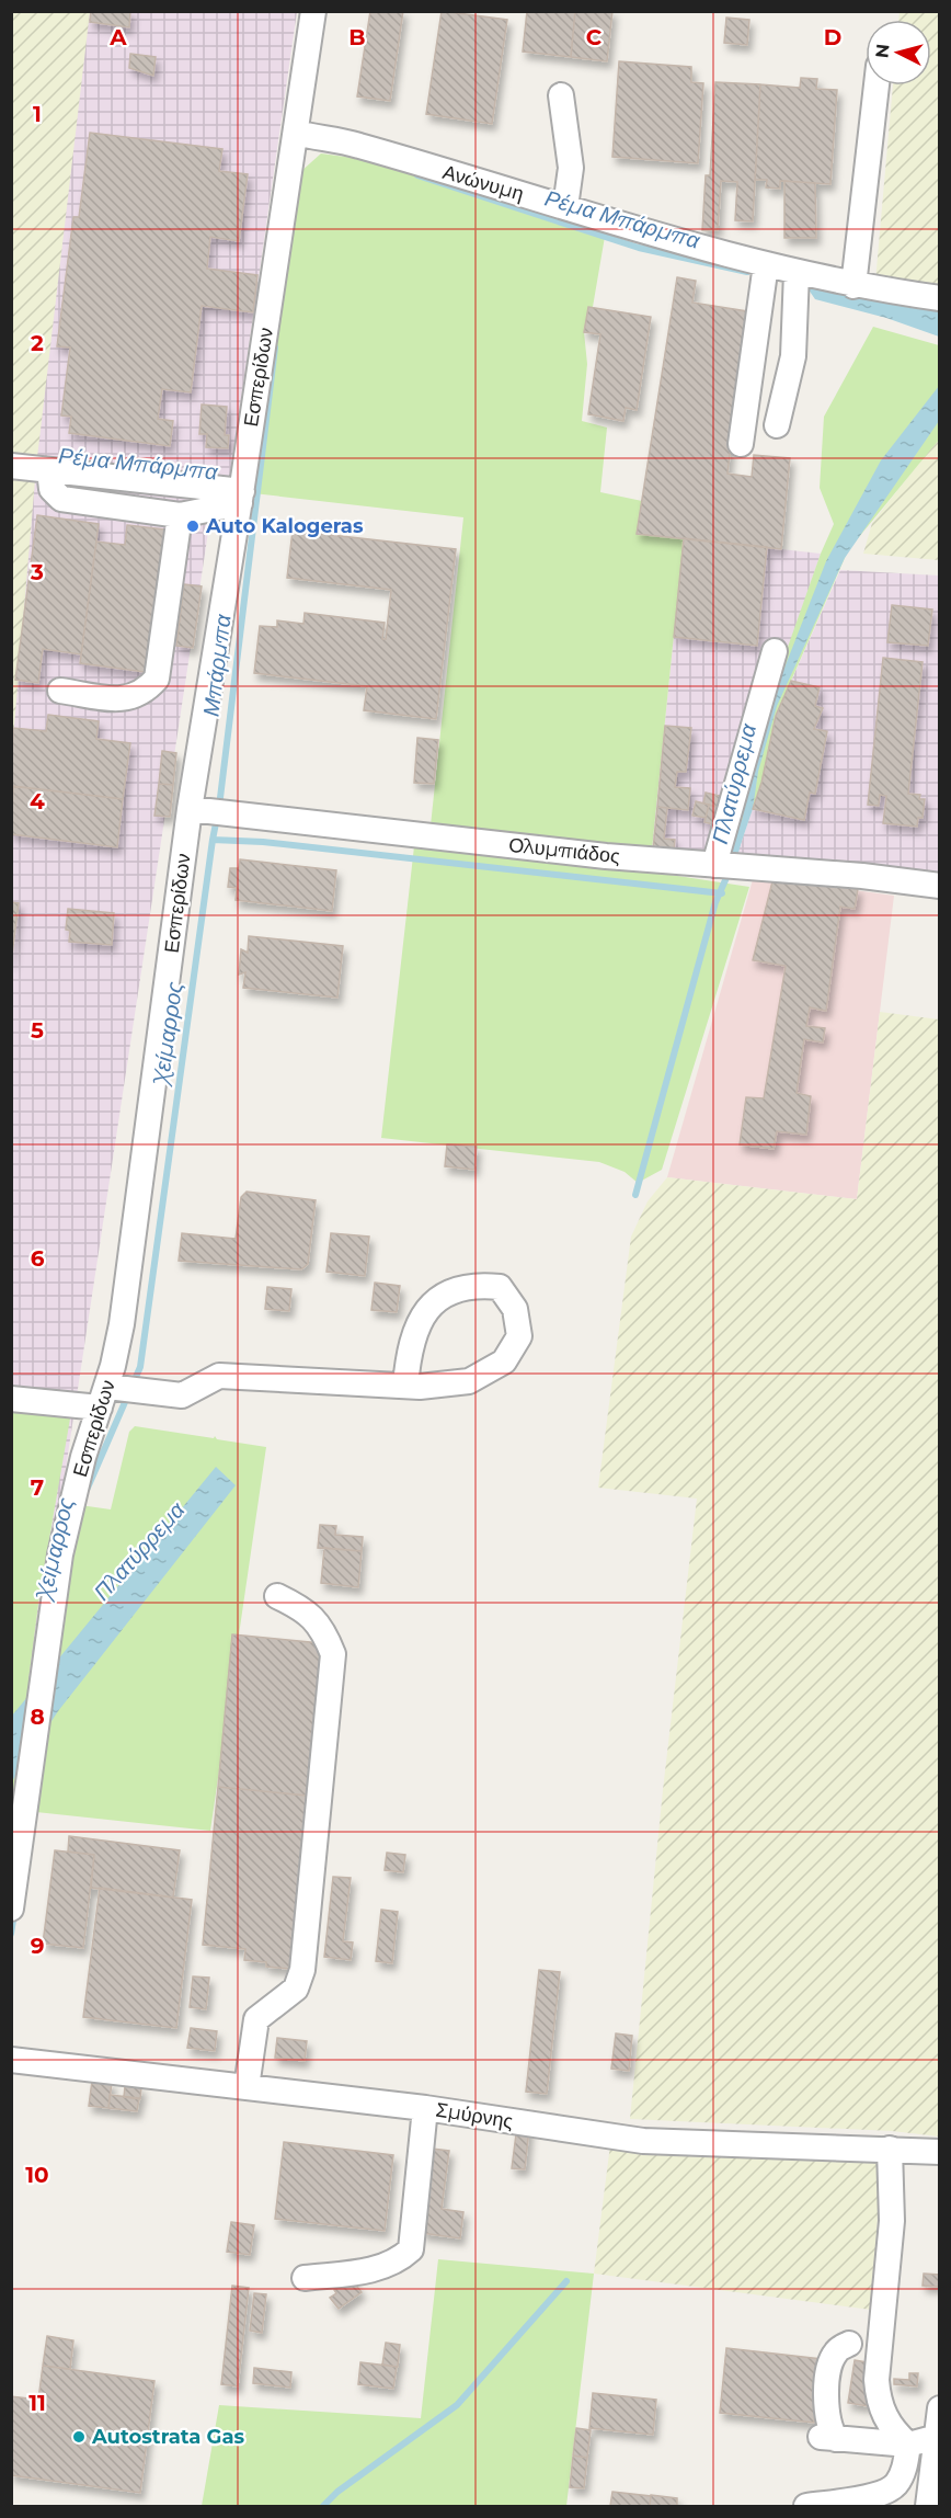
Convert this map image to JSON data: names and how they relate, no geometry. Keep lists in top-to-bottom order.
{
  "streets": {
    "street": [
      "Ανώνυμη",
      "Εσπερίδων",
      "Ολυμπιάδος",
      "Σμύρνης"
    ]
  },
  "crossings": [
    ["Ανώνυμη", "Εσπερίδων"],
    ["Εσπερίδων", "Ολυμπιάδος"]
  ],
  "water": [
    "Ρέμα Μπάρμπα",
    "Μπάρμπα",
    "Πλατύρρεμα",
    "Χείμαρρος"
  ],
  "places": ["Auto Kalogeras", "Autostrata Gas"],
  "north": "left",
  "grid": {
    "columns": [
      "A",
      "B",
      "C",
      "D"
    ],
    "rows": [
      "1",
      "2",
      "3",
      "4",
      "5",
      "6",
      "7",
      "8",
      "9",
      "10",
      "11"
    ]
  }
}
